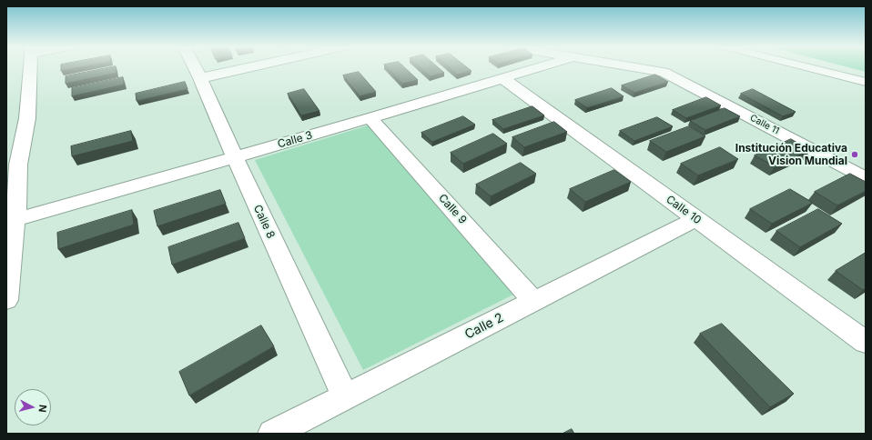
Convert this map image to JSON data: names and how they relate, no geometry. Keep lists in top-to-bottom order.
{
  "streets": {
    "street": [
      "Calle 11",
      "Calle 3",
      "Calle 9",
      "Calle 10",
      "Calle 8",
      "Calle 2"
    ]
  },
  "crossings": [
    ["Calle 3", "Calle 9"],
    ["Calle 3", "Calle 10"],
    ["Calle 3", "Calle 8"],
    ["Calle 9", "Calle 2"],
    ["Calle 10", "Calle 2"],
    ["Calle 8", "Calle 2"]
  ],
  "places": ["Institución Educativa Vision Mundial"],
  "north": "right"
}
